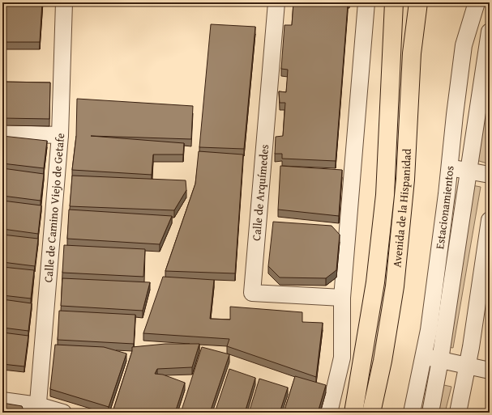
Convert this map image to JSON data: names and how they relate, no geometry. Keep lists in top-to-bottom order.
{
  "streets": {
    "main road": ["Avenida de la Hispanidad"],
    "street": ["Calle de Arquímedes", "Estacionamientos", "Calle de Camino Viejo de Getafe"]
  }
}
